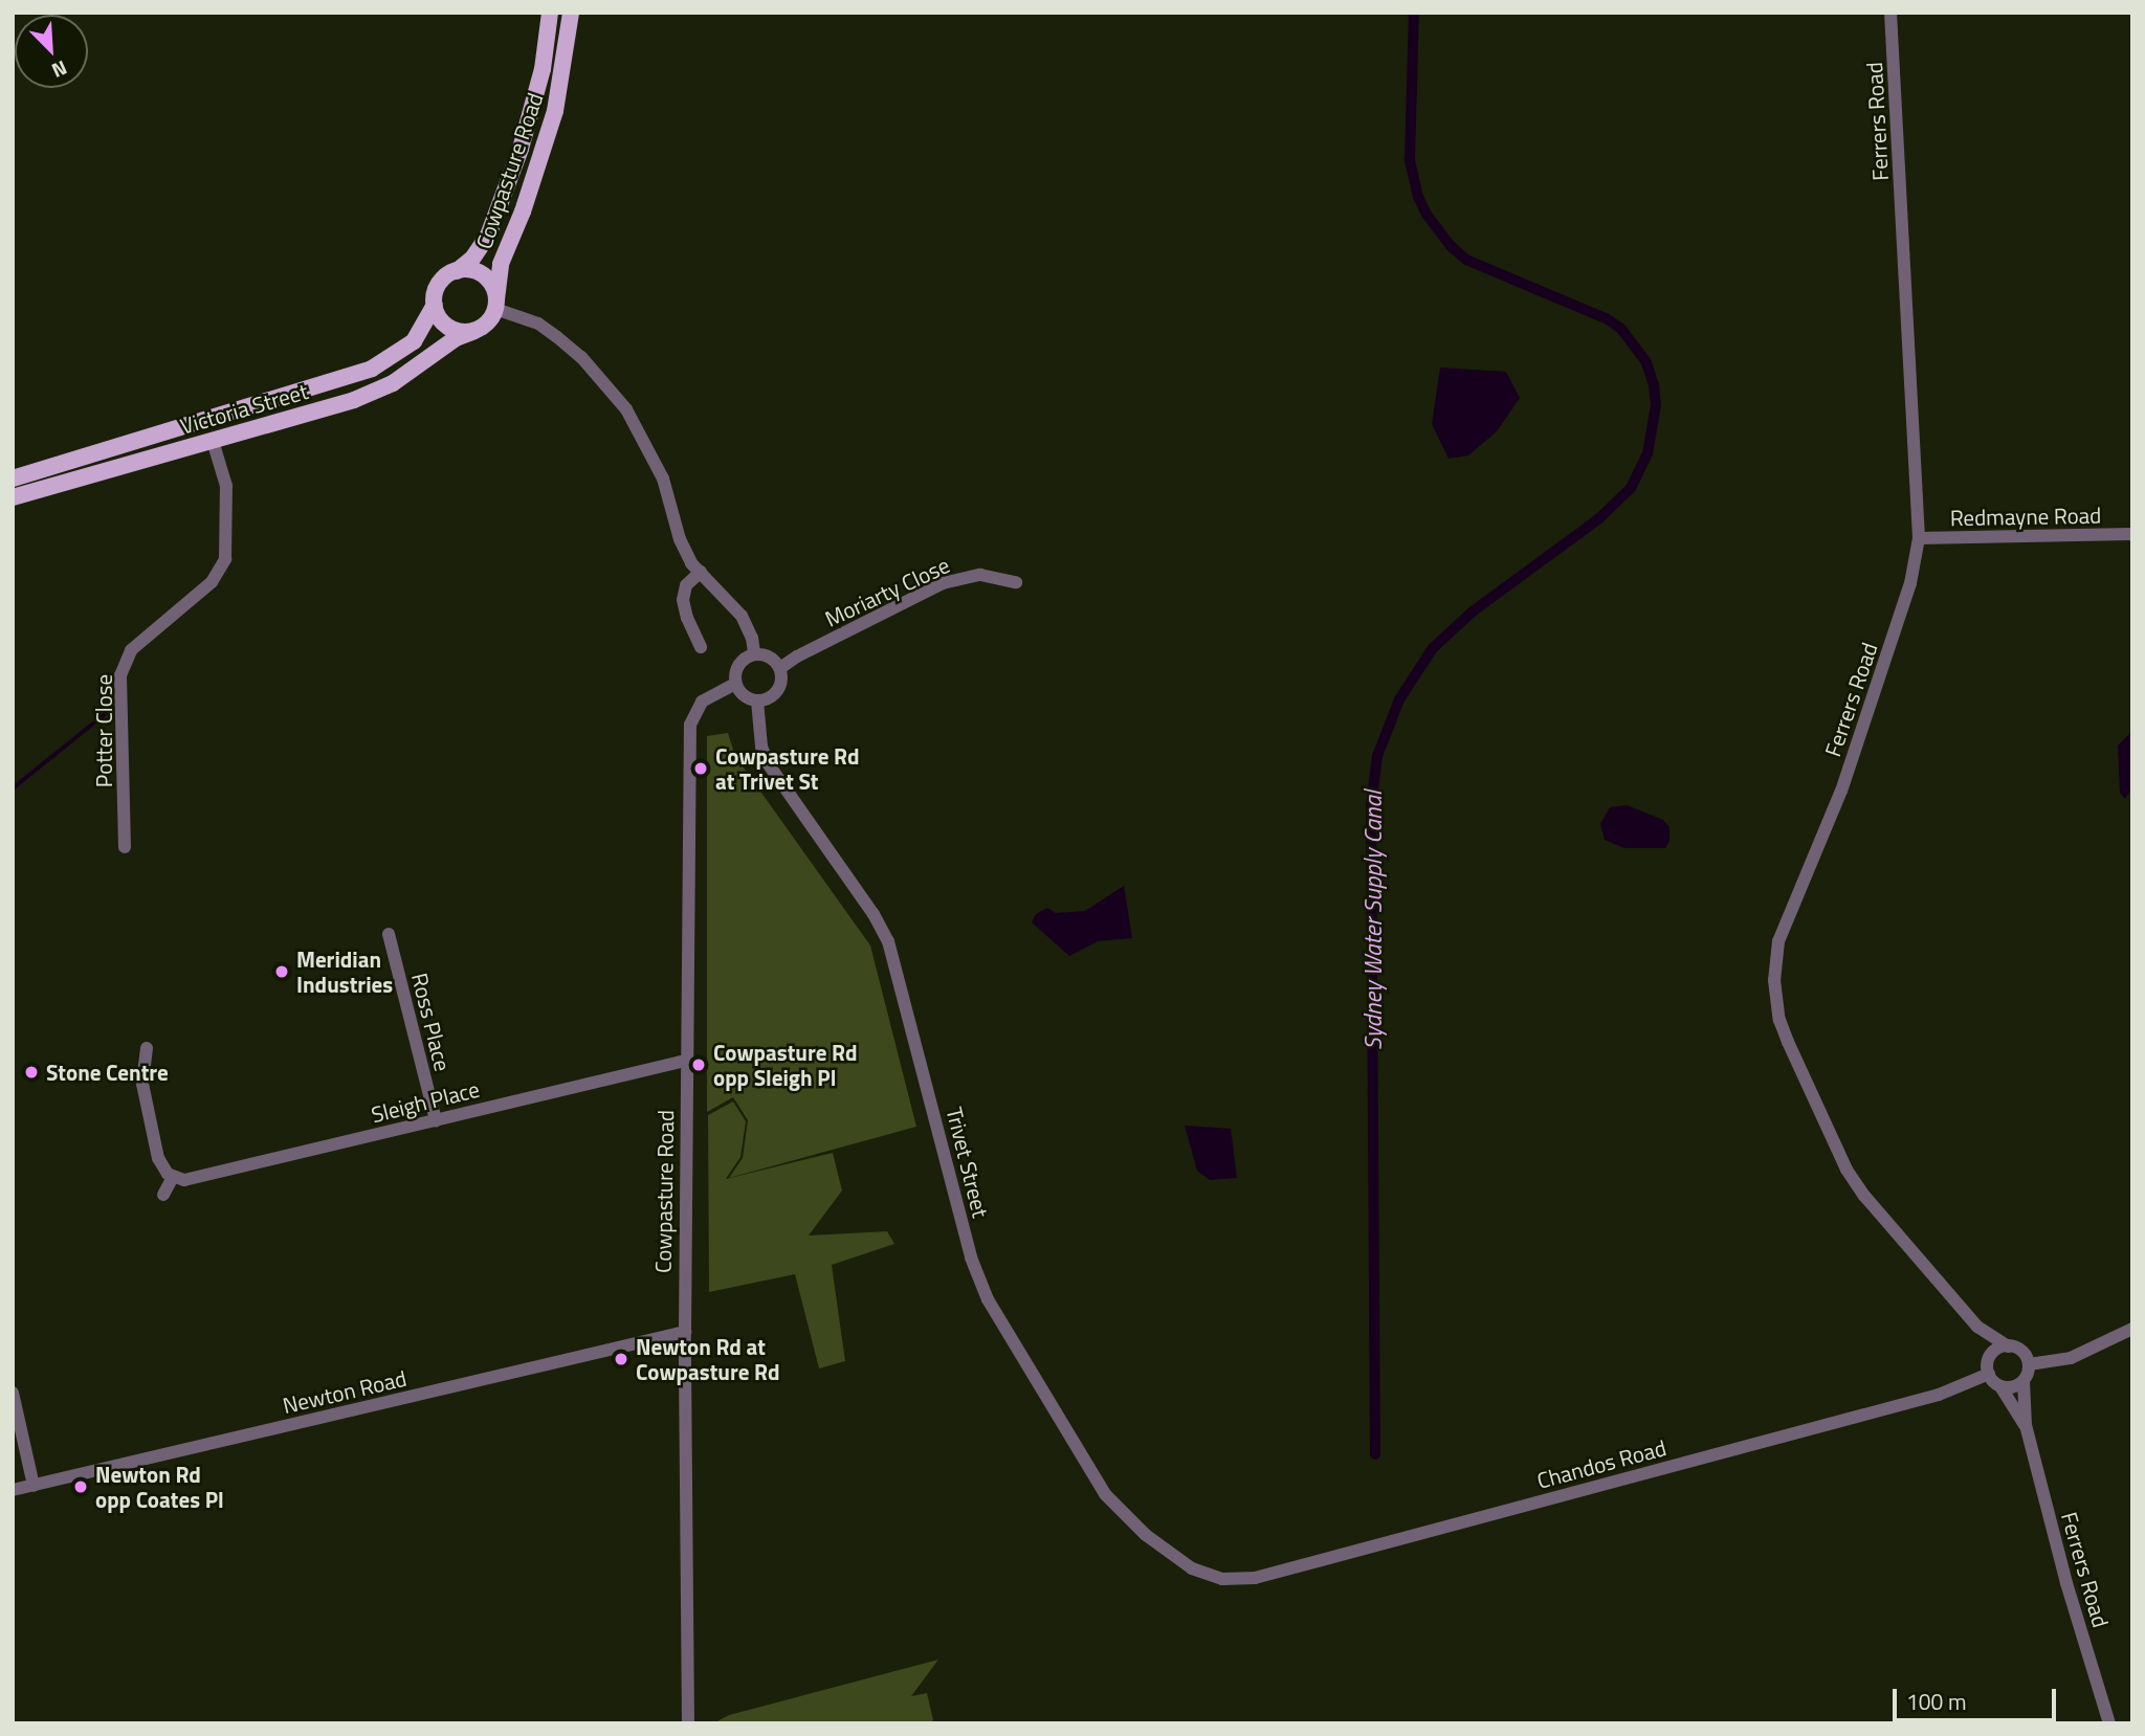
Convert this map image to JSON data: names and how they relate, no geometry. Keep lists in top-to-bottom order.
{
  "streets": {
    "main road": ["Cowpasture Road", "Victoria Street"],
    "street": [
      "Ferrers Road",
      "Redmayne Road",
      "Moriarty Close",
      "Potter Close",
      "Ross Place",
      "Sleigh Place",
      "Trivet Street",
      "Newton Road",
      "Chandos Road"
    ]
  },
  "crossings": [
    ["Ferrers Road", "Redmayne Road"],
    ["Ferrers Road", "Chandos Road"],
    ["Cowpasture Road", "Victoria Street"],
    ["Cowpasture Road", "Moriarty Close"],
    ["Cowpasture Road", "Sleigh Place"],
    ["Cowpasture Road", "Trivet Street"],
    ["Cowpasture Road", "Newton Road"],
    ["Victoria Street", "Potter Close"],
    ["Moriarty Close", "Trivet Street"],
    ["Ross Place", "Sleigh Place"],
    ["Trivet Street", "Chandos Road"]
  ],
  "water": ["Sydney Water Supply Canal"],
  "places": [
    "Cowpasture Rd at Trivet St",
    "Meridian Industries",
    "Cowpasture Rd opp Sleigh Pl",
    "Stone Centre",
    "Newton Rd at Cowpasture Rd",
    "Newton Rd opp Coates Pl"
  ],
  "scale_bar": "100 m",
  "north": "bottom right"
}
